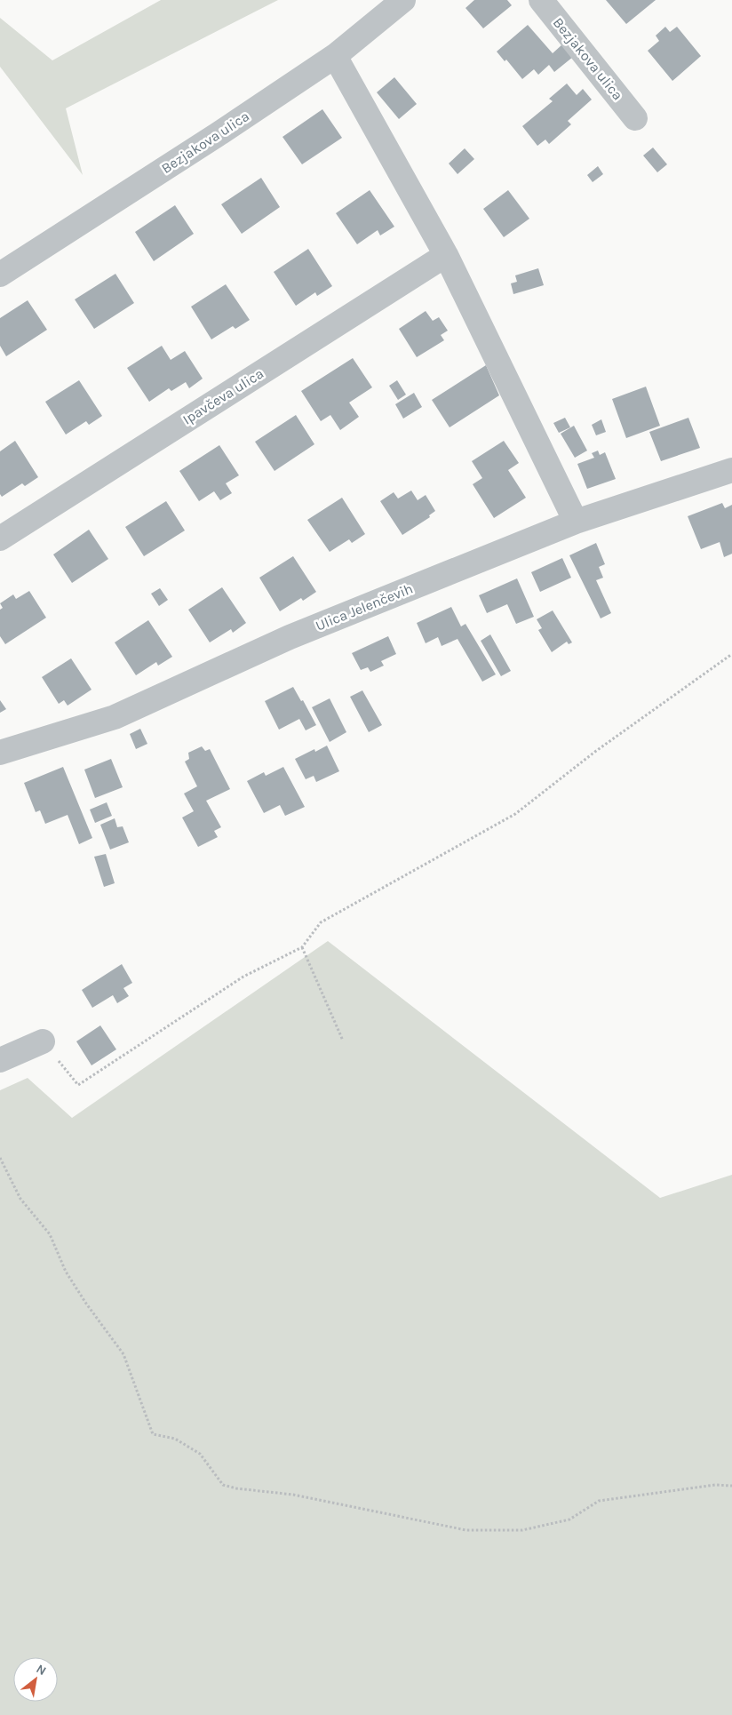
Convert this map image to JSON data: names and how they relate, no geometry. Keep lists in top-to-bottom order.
{
  "streets": {
    "street": ["Bezjakova ulica", "Ipavčeva ulica", "Ulica Jelenčevih"]
  },
  "north": "top right"
}
